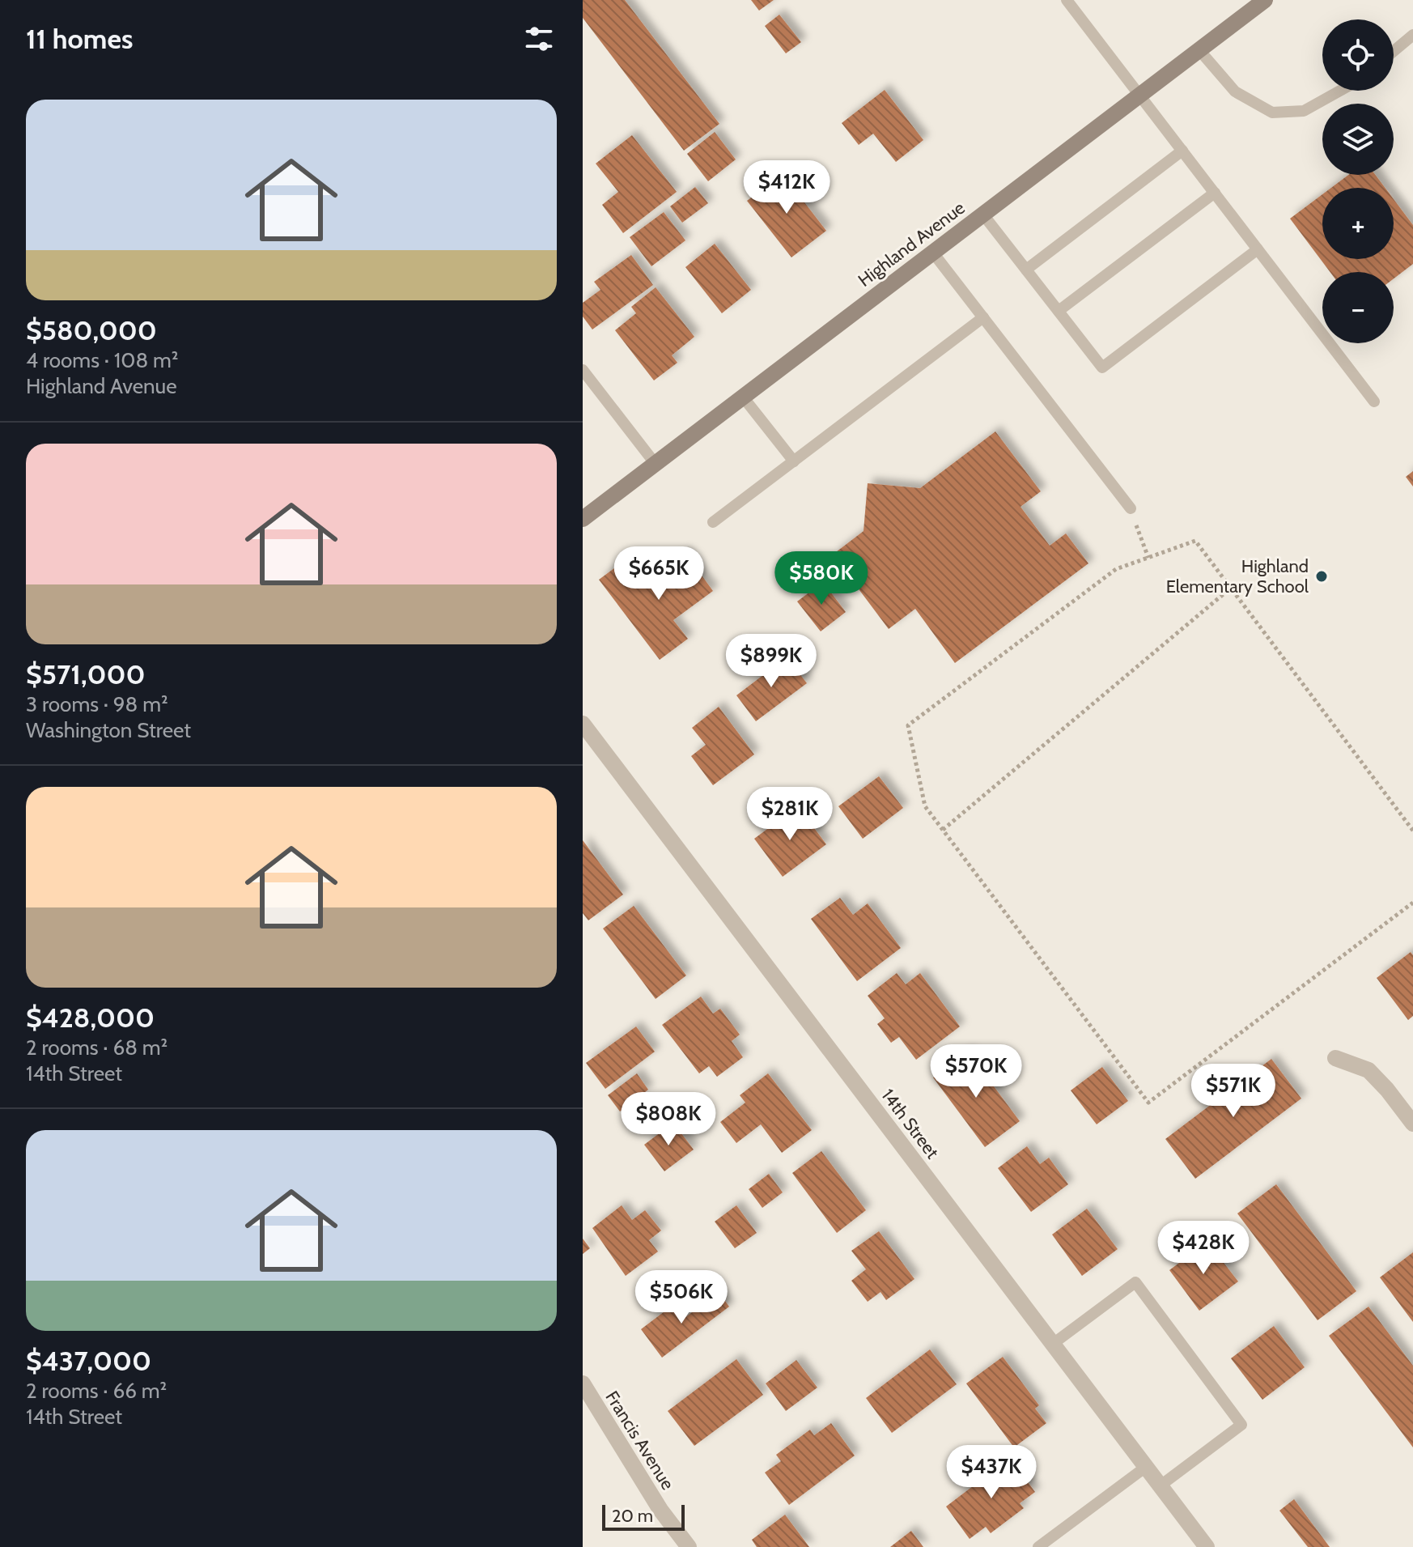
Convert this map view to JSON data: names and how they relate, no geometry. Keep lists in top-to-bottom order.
{
  "streets": {
    "main road": ["Highland Avenue"],
    "street": ["14th Street", "Francis Avenue"]
  },
  "places": ["Highland Elementary School"],
  "scale_bar": "20 m",
  "page": {
    "heading": "11 homes",
    "map_buttons": ["+", "−"],
    "list": [
      {
        "name": "$580,000",
        "note": "4 rooms · 108 m² · Highland Avenue"
      },
      {
        "name": "$571,000",
        "note": "3 rooms · 98 m² · Washington Street"
      },
      {
        "name": "$428,000",
        "note": "2 rooms · 68 m² · 14th Street"
      },
      {
        "name": "$437,000",
        "note": "2 rooms · 66 m² · 14th Street"
      }
    ],
    "price": [
      "$412K",
      "$665K",
      "$580K",
      "$899K",
      "$281K",
      "$570K",
      "$571K",
      "$808K",
      "$428K",
      "$506K",
      "$437K"
    ],
    "scale": "20 m"
  }
}
